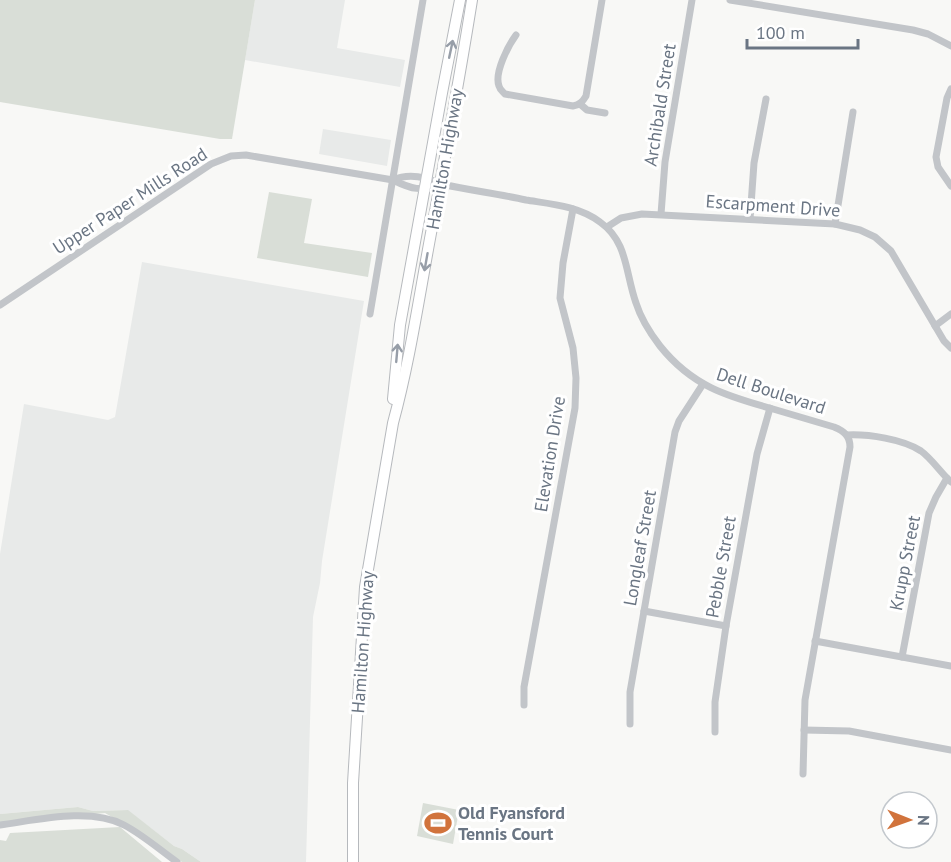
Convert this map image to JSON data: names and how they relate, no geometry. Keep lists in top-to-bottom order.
{
  "streets": {
    "main road": ["Hamilton Highway"],
    "street": [
      "Archibald Street",
      "Upper Paper Mills Road",
      "Escarpment Drive",
      "Dell Boulevard",
      "Elevation Drive",
      "Longleaf Street",
      "Krupp Street",
      "Pebble Street"
    ]
  },
  "crossings": [
    ["Archibald Street", "Escarpment Drive"],
    ["Hamilton Highway", "Upper Paper Mills Road"],
    ["Hamilton Highway", "Dell Boulevard"],
    ["Upper Paper Mills Road", "Dell Boulevard"],
    ["Escarpment Drive", "Dell Boulevard"],
    ["Dell Boulevard", "Elevation Drive"],
    ["Dell Boulevard", "Longleaf Street"],
    ["Dell Boulevard", "Krupp Street"],
    ["Dell Boulevard", "Pebble Street"]
  ],
  "places": {
    "sports": ["Old Fyansford Tennis Court"]
  },
  "scale_bar": "100 m",
  "north": "right"
}
